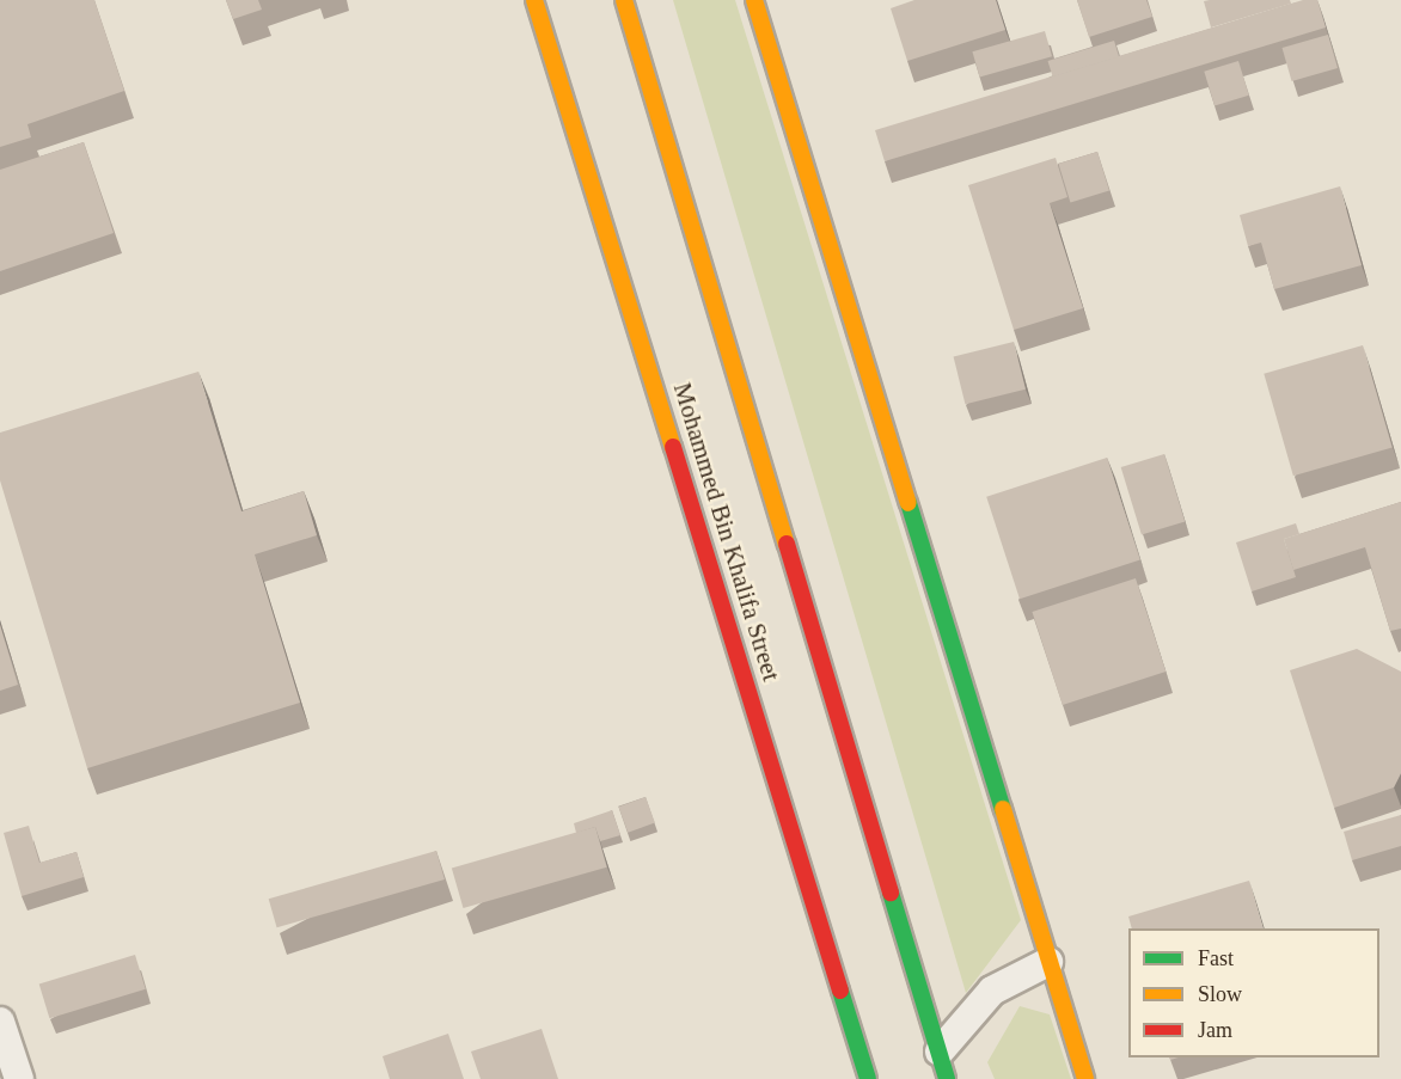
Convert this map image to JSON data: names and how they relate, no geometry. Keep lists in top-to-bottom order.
{
  "streets": {
    "main road": ["Mohammed Bin Khalifa Street"]
  },
  "legend": ["Fast", "Slow", "Jam"]
}
